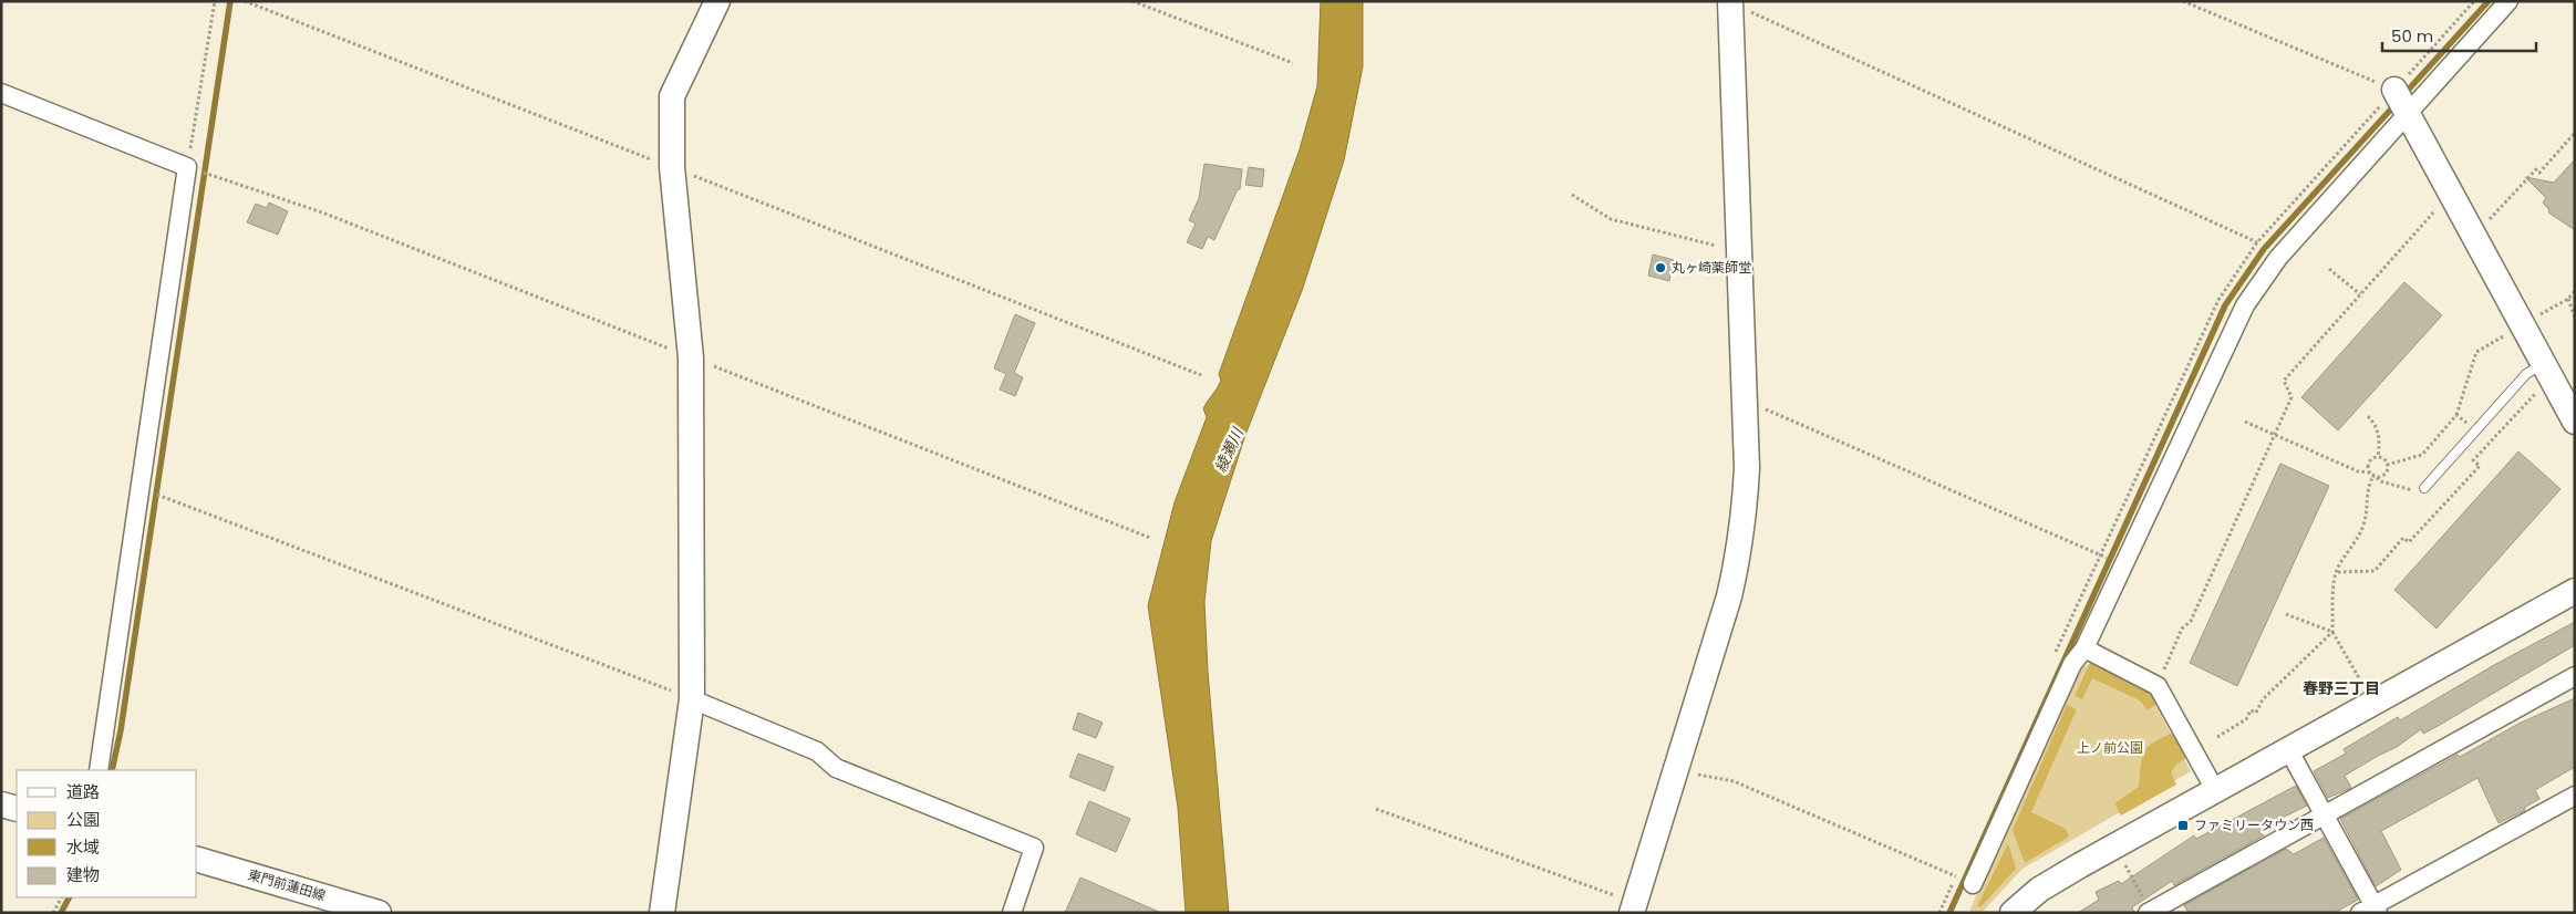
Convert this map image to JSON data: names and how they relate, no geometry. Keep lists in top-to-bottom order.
{
  "streets": {
    "street": ["東門前蓮田線"]
  },
  "districts": ["春野三丁目"],
  "water": ["綾瀬川"],
  "parks": ["上ノ前公園"],
  "places": {
    "other": ["丸ヶ崎薬師堂"],
    "transit": ["ファミリータウン西"]
  },
  "legend": [
    "道路",
    "公園",
    "水域",
    "建物"
  ],
  "scale_bar": "50 m"
}
